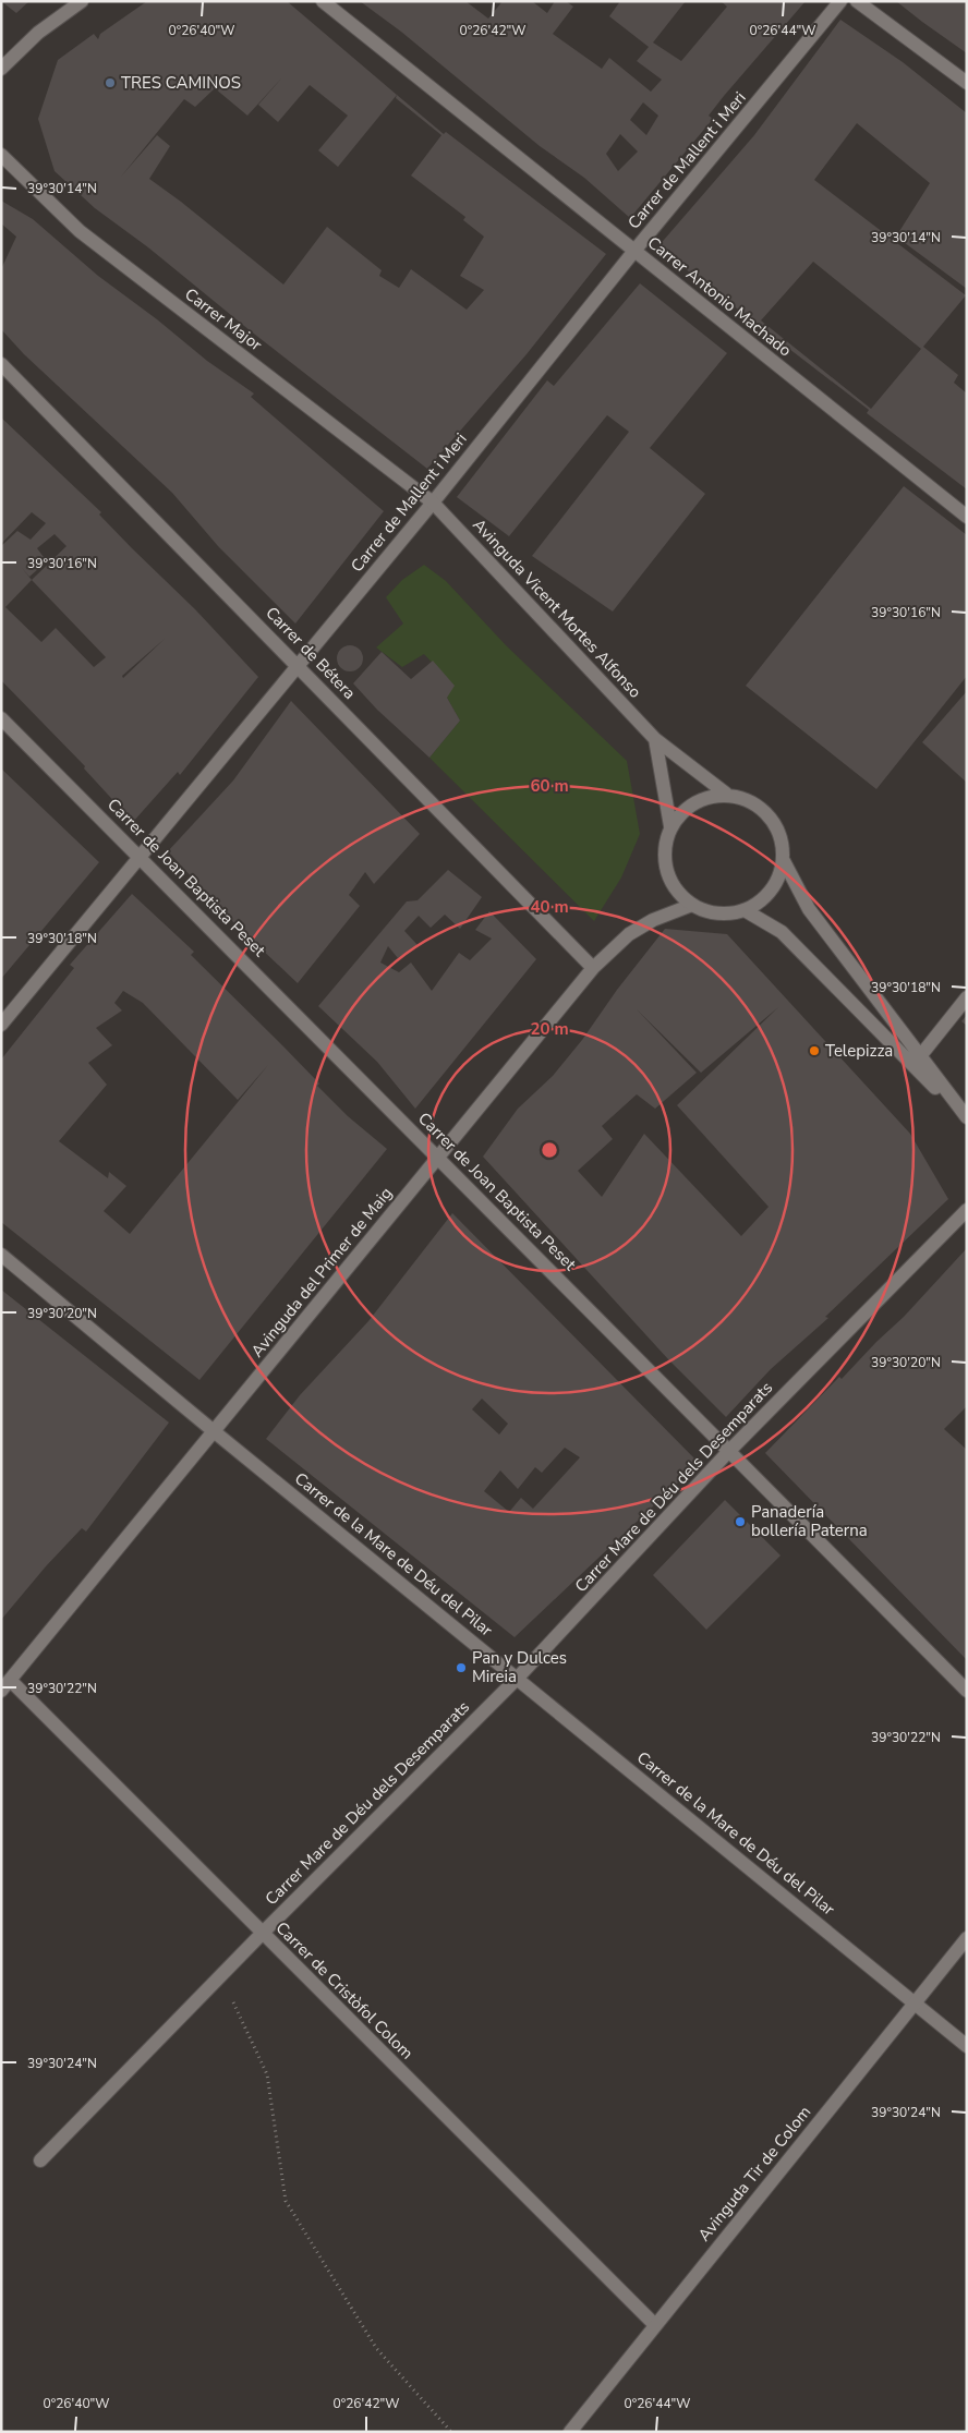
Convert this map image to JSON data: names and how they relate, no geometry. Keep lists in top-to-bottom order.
{
  "streets": {
    "street": [
      "Carrer de Mallent i Meri",
      "Carrer Antonio Machado",
      "Carrer Major",
      "Avinguda Vicent Mortes Alfonso",
      "Carrer de Bétera",
      "Carrer de Joan Baptista Peset",
      "Avinguda del Primer de Maig",
      "Carrer Mare de Déu dels Desemparats",
      "Carrer de la Mare de Déu del Pilar",
      "Carrer de Cristòfol Colom",
      "Avinguda Tir de Colom"
    ]
  },
  "crossings": [
    ["Carrer de Mallent i Meri", "Carrer Antonio Machado"],
    ["Carrer de Mallent i Meri", "Carrer Major"],
    ["Carrer de Mallent i Meri", "Avinguda Vicent Mortes Alfonso"],
    ["Carrer de Mallent i Meri", "Carrer de Bétera"],
    ["Carrer de Mallent i Meri", "Carrer de Joan Baptista Peset"],
    ["Carrer Major", "Avinguda Vicent Mortes Alfonso"],
    ["Avinguda Vicent Mortes Alfonso", "Avinguda del Primer de Maig"],
    ["Carrer de Bétera", "Avinguda del Primer de Maig"],
    ["Carrer de Joan Baptista Peset", "Avinguda del Primer de Maig"],
    ["Carrer de Joan Baptista Peset", "Carrer Mare de Déu dels Desemparats"],
    ["Avinguda del Primer de Maig", "Carrer de la Mare de Déu del Pilar"],
    ["Avinguda del Primer de Maig", "Carrer de Cristòfol Colom"],
    ["Carrer Mare de Déu dels Desemparats", "Carrer de la Mare de Déu del Pilar"],
    ["Carrer Mare de Déu dels Desemparats", "Carrer de Cristòfol Colom"],
    ["Carrer de la Mare de Déu del Pilar", "Avinguda Tir de Colom"],
    ["Carrer de Cristòfol Colom", "Avinguda Tir de Colom"]
  ],
  "places": [
    "TRES CAMINOS",
    "Telepizza",
    "Panadería bollería Paterna",
    "Pan y Dulces Mireia"
  ],
  "coordinates": [
    "0°26'40\"W",
    "0°26'42\"W",
    "0°26'44\"W",
    "39°30'14\"N",
    "39°30'16\"N",
    "39°30'18\"N",
    "39°30'20\"N",
    "39°30'22\"N",
    "39°30'24\"N"
  ],
  "rings": ["60 m", "40 m", "20 m"]
}
